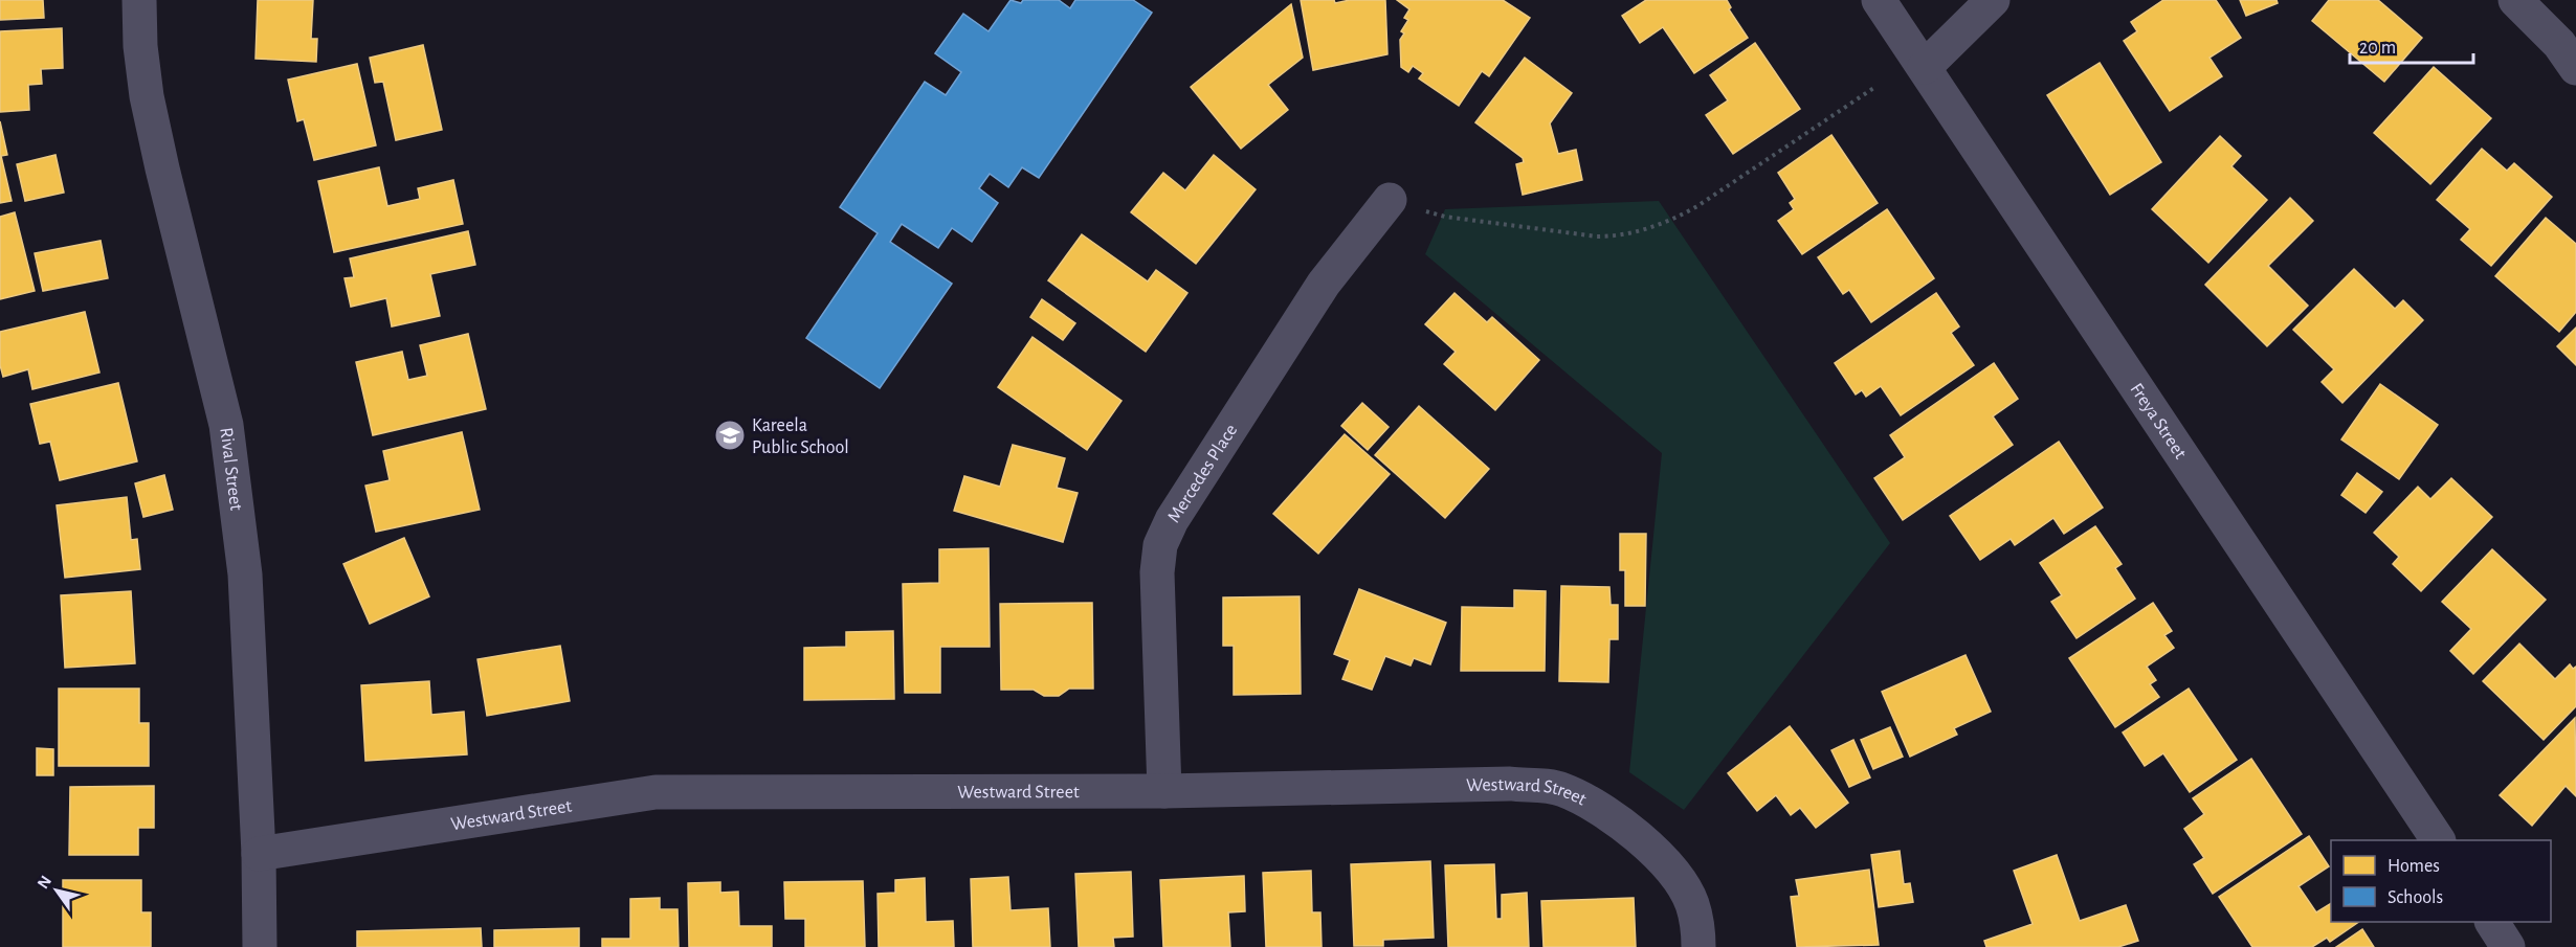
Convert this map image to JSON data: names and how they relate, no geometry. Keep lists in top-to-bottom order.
{
  "streets": {
    "street": [
      "Freya Street",
      "Rival Street",
      "Mercedes Place",
      "Westward Street"
    ]
  },
  "crossings": [
    ["Rival Street", "Westward Street"],
    ["Mercedes Place", "Westward Street"]
  ],
  "places": {
    "school or university": ["Kareela Public School"]
  },
  "legend": ["Homes", "Schools"],
  "scale_bar": "20 m",
  "north": "top left"
}
